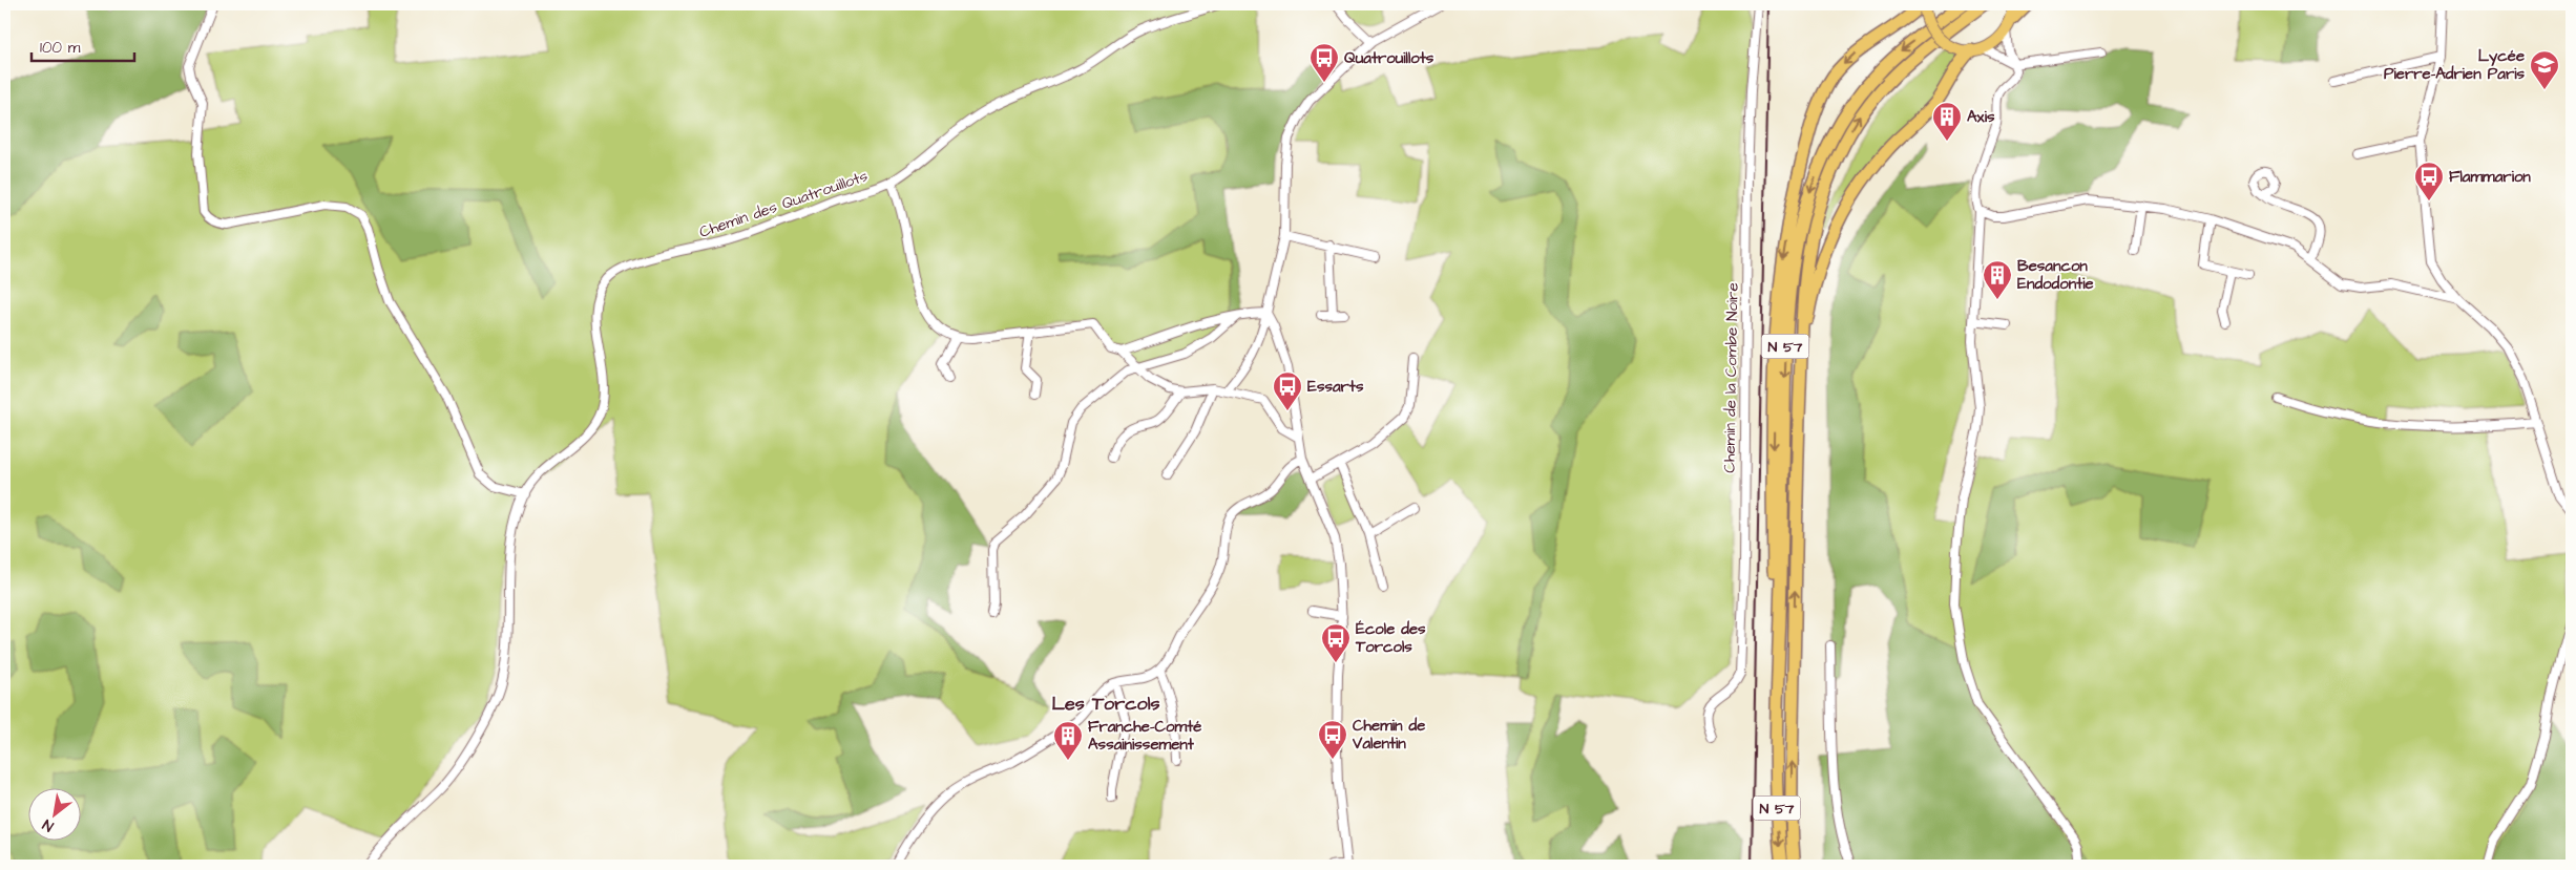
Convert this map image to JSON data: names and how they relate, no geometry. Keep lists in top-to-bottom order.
{
  "streets": {
    "highway": ["N 57"],
    "street": ["Chemin des Quatrouillots", "Chemin de la Combe Noire"]
  },
  "districts": ["Les Torcols"],
  "places": {
    "bus stop": [
      "Quatrouillots",
      "Flammarion",
      "Essarts",
      "École des Torcols",
      "Chemin de Valentin"
    ],
    "school or university": ["Lycée Pierre-Adrien Paris"],
    "building": ["Axis", "Besancon Endodontie", "Franche-Comté Assainissement"]
  },
  "scale_bar": "100 m",
  "north": "bottom left"
}
